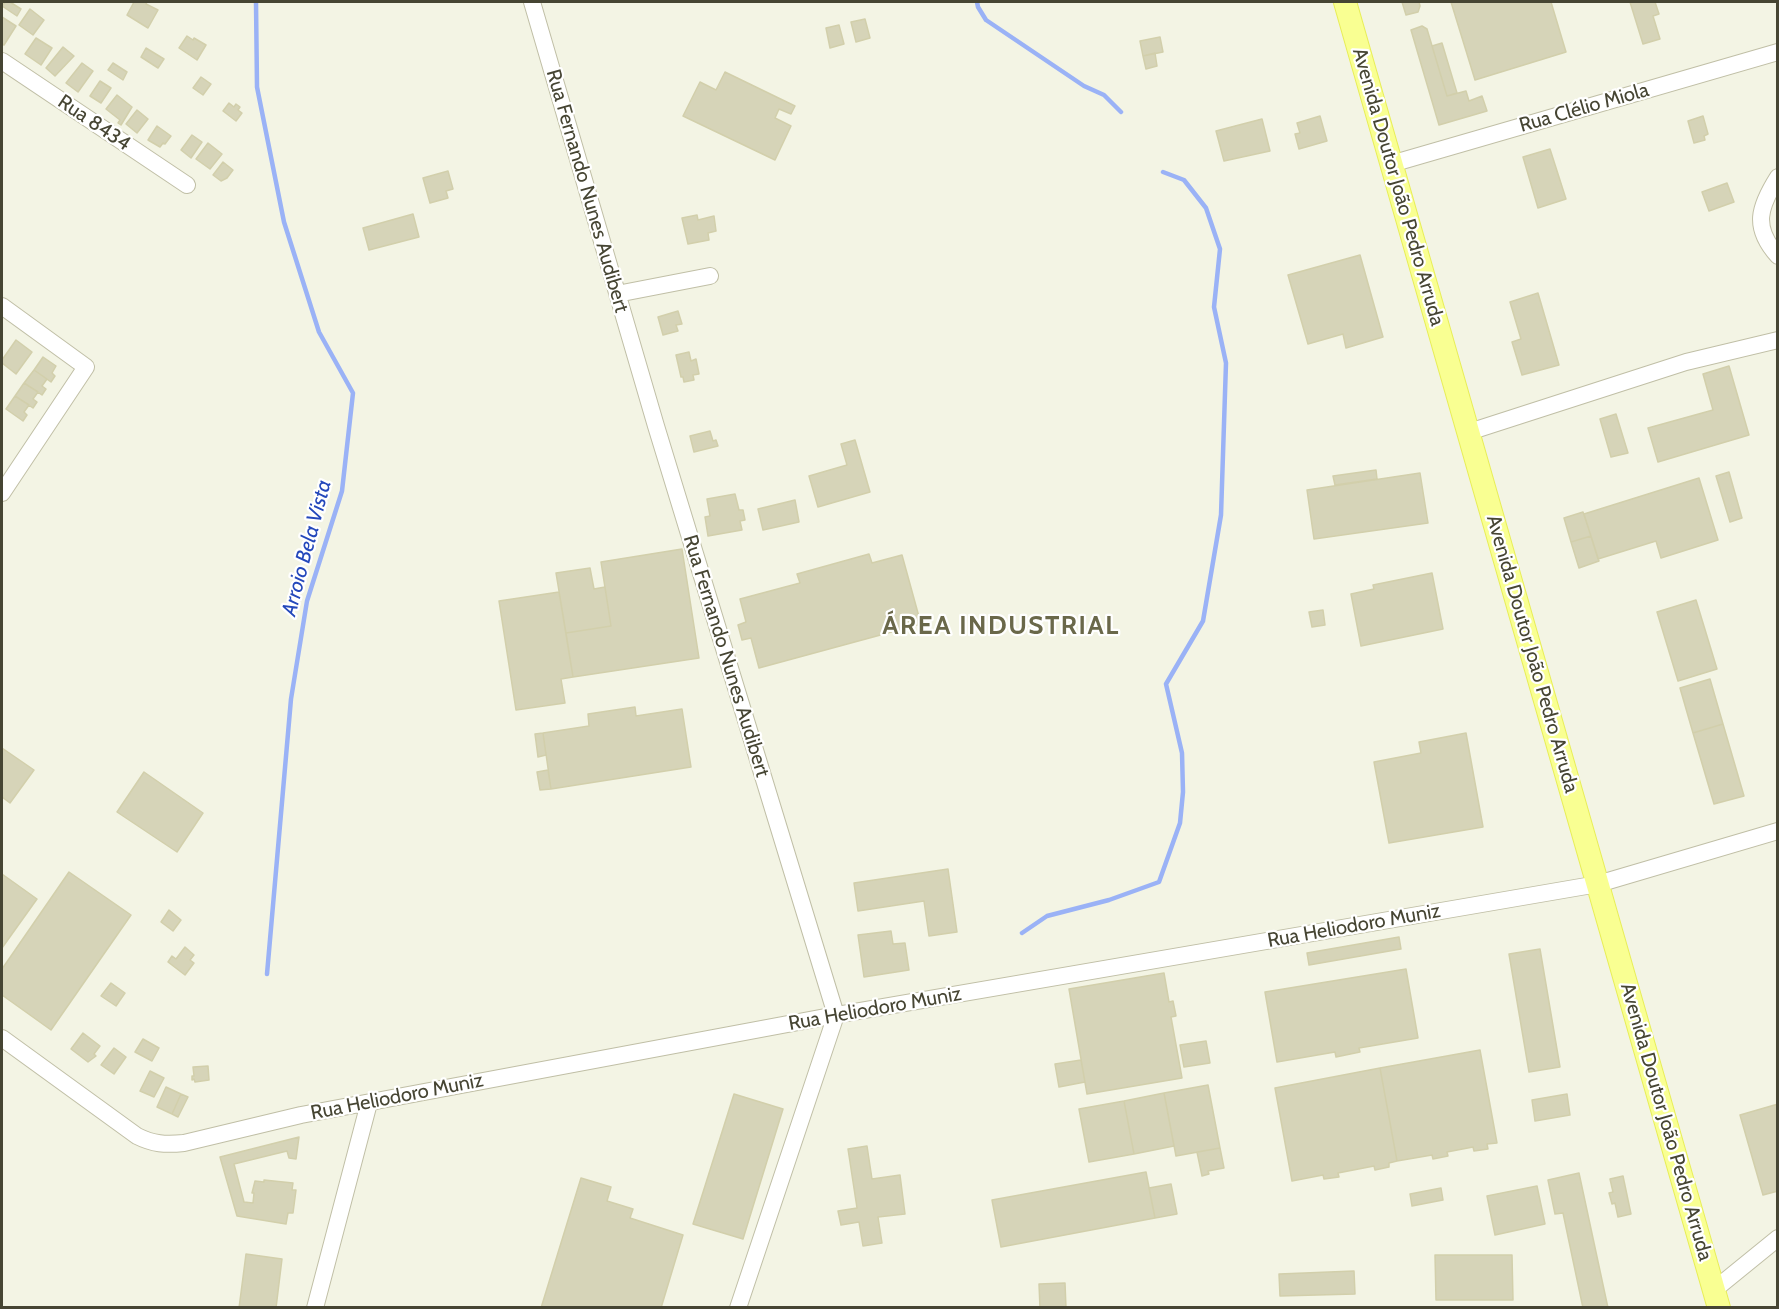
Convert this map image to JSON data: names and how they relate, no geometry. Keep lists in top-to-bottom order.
{
  "streets": {
    "main road": ["Avenida Doutor João Pedro Arruda"],
    "street": [
      "Rua Clélio Miola",
      "Rua 8434",
      "Rua Fernando Nunes Audibert",
      "Rua Heliodoro Muniz"
    ]
  },
  "crossings": [
    ["Rua Clélio Miola", "Avenida Doutor João Pedro Arruda"],
    ["Avenida Doutor João Pedro Arruda", "Rua Heliodoro Muniz"],
    ["Rua Fernando Nunes Audibert", "Rua Heliodoro Muniz"]
  ],
  "districts": ["ÁREA INDUSTRIAL"],
  "water": ["Arroio Bela Vista"]
}
